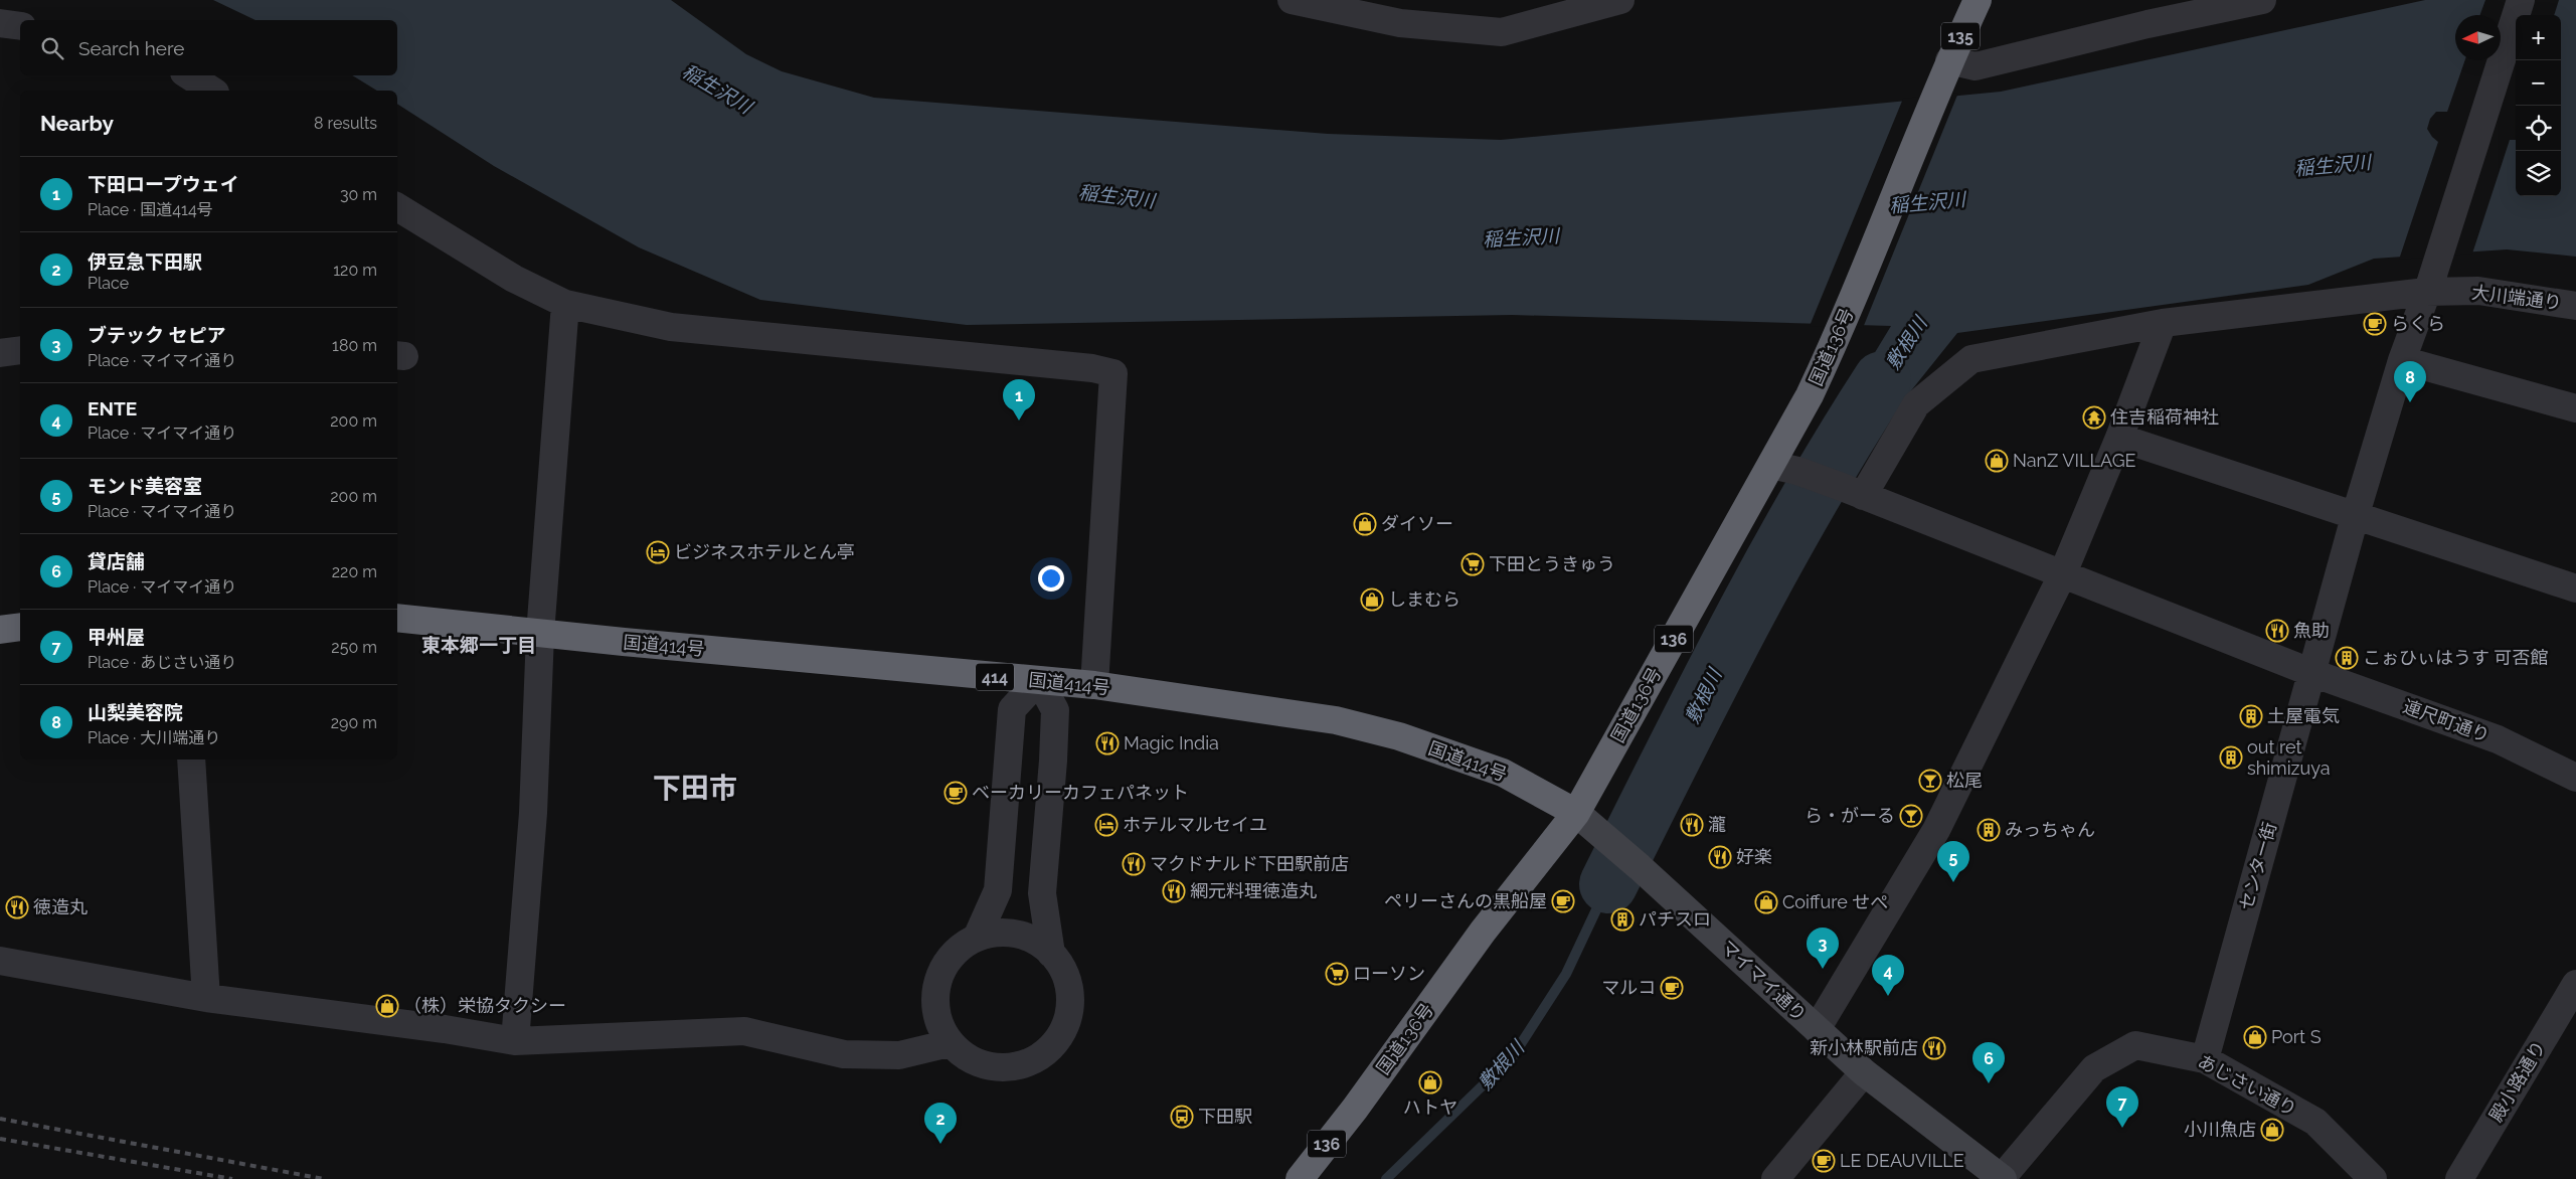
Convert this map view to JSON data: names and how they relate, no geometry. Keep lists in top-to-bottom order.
{
  "streets": {
    "highway": [
      "135",
      "国道136号",
      "136",
      "国道414号",
      "414"
    ],
    "street": [
      "大川端通り",
      "連尺町通り",
      "センター街",
      "マイマイ通り",
      "殿小路通り",
      "あじさい通り"
    ]
  },
  "crossings": [
    ["135", "国道136号"],
    ["大川端通り", "連尺町通り"],
    ["大川端通り", "センター街"],
    ["国道136号", "国道414号"],
    ["国道136号", "連尺町通り"],
    ["国道136号", "マイマイ通り"],
    ["国道414号", "マイマイ通り"],
    ["連尺町通り", "センター街"],
    ["センター街", "あじさい通り"],
    ["マイマイ通り", "あじさい通り"]
  ],
  "districts": ["東本郷一丁目", "下田市"],
  "water": ["稲生沢川", "敷根川"],
  "places": {
    "cafe": [
      "らくら",
      "ベーカリーカフェパネット",
      "ペリーさんの黒船屋",
      "マルコ",
      "LE DEAUVILLE"
    ],
    "temple": ["住吉稲荷神社"],
    "shop": [
      "NanZ VILLAGE",
      "ダイソー",
      "しまむら",
      "Coiffure せぺ",
      "（株）栄協タクシー",
      "Port S",
      "ハトヤ",
      "小川魚店"
    ],
    "hotel": ["ビジネスホテルとん亭", "ホテルマルセイユ"],
    "supermarket": ["下田とうきゅう", "ローソン"],
    "restaurant": [
      "魚助",
      "Magic India",
      "瀧",
      "好楽",
      "マクドナルド下田駅前店",
      "網元料理徳造丸",
      "徳造丸",
      "新小林駅前店"
    ],
    "building": [
      "こぉひぃはうす 可否館",
      "土屋電気",
      "out ret shimizuya",
      "みっちゃん",
      "パチスロ"
    ],
    "bar": ["松尾", "ら・がーる"],
    "bus stop": ["下田駅"]
  },
  "north": "left",
  "page": {
    "map_buttons": ["+", "−"],
    "search": "Search here",
    "heading": ["Nearby", "8 results"],
    "list": [
      {
        "mark": "1",
        "name": "下田ロープウェイ",
        "note": "Place · 国道414号",
        "value": "30 m"
      },
      {
        "mark": "2",
        "name": "伊豆急下田駅",
        "note": "Place",
        "value": "120 m"
      },
      {
        "mark": "3",
        "name": "ブテック セピア",
        "note": "Place · マイマイ通り",
        "value": "180 m"
      },
      {
        "mark": "4",
        "name": "ENTE",
        "note": "Place · マイマイ通り",
        "value": "200 m"
      },
      {
        "mark": "5",
        "name": "モンド美容室",
        "note": "Place · マイマイ通り",
        "value": "200 m"
      },
      {
        "mark": "6",
        "name": "貸店舗",
        "note": "Place · マイマイ通り",
        "value": "220 m"
      },
      {
        "mark": "7",
        "name": "甲州屋",
        "note": "Place · あじさい通り",
        "value": "250 m"
      },
      {
        "mark": "8",
        "name": "山梨美容院",
        "note": "Place · 大川端通り",
        "value": "290 m"
      }
    ],
    "pins": [
      "8",
      "1",
      "5",
      "3",
      "4",
      "6",
      "7",
      "2"
    ]
  }
}
